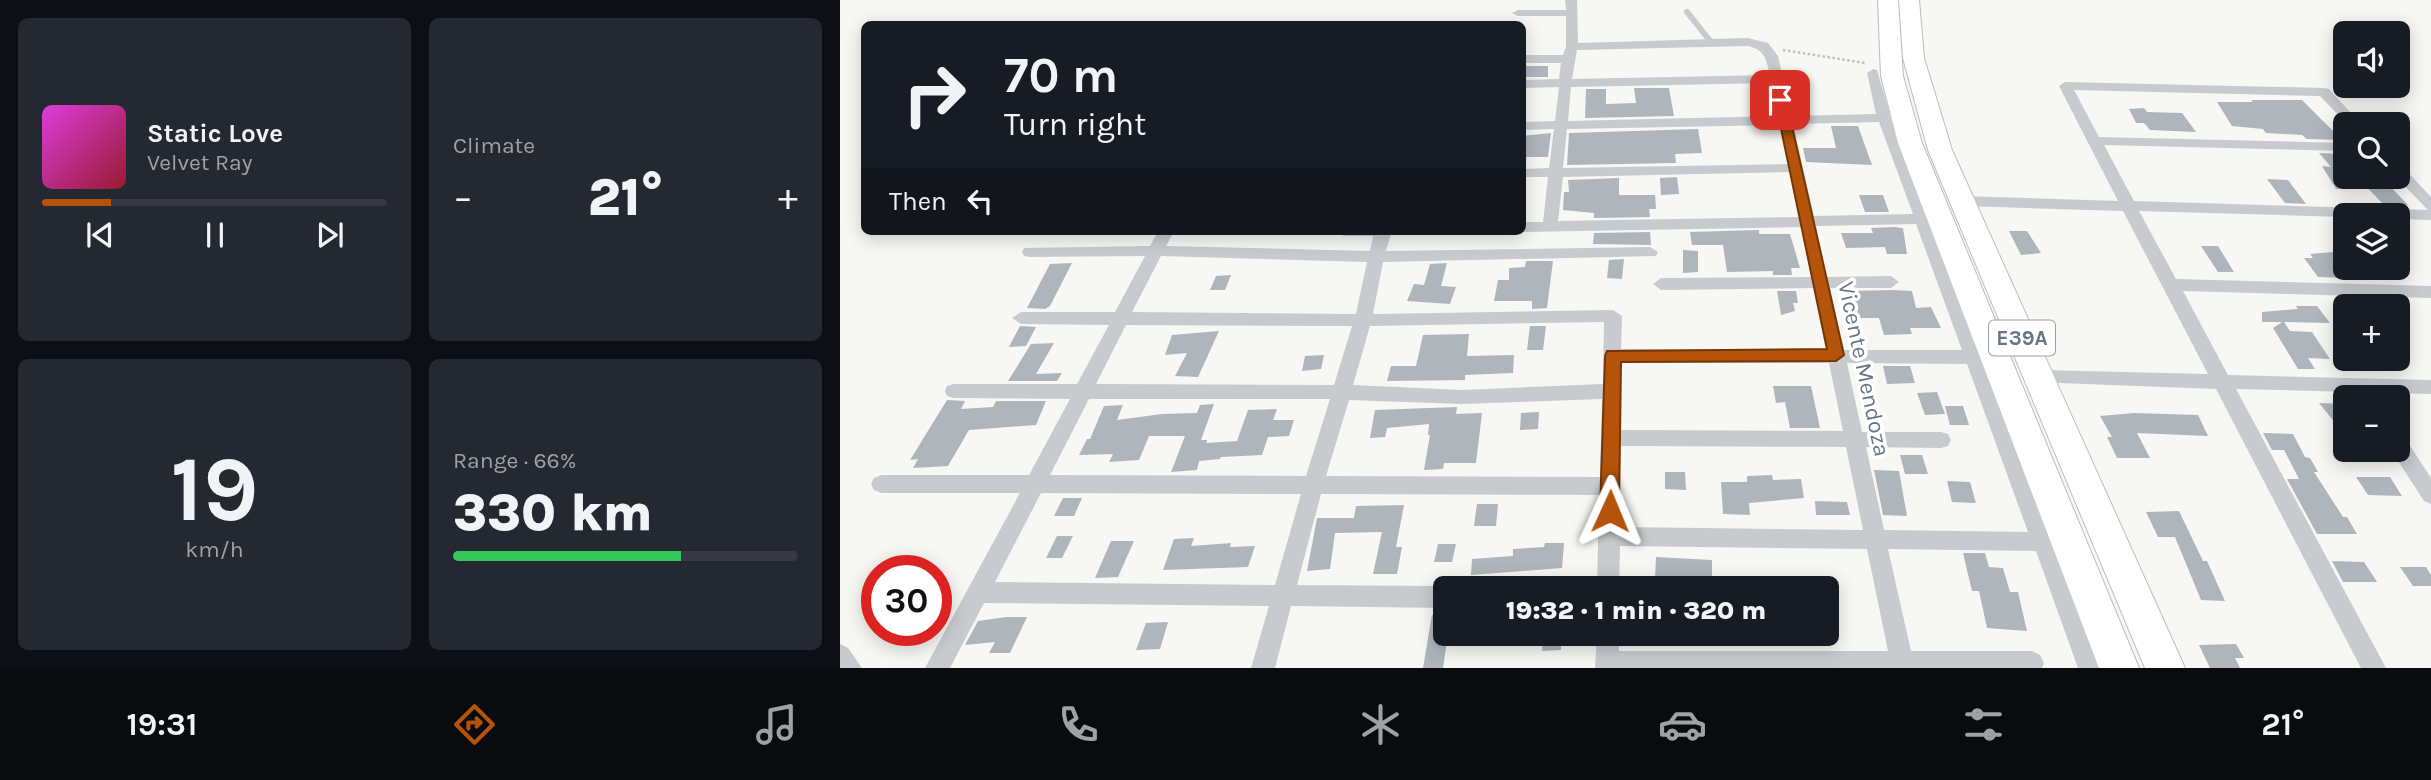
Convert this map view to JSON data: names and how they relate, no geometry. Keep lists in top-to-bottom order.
{
  "streets": {
    "main road": ["E39A"],
    "street": ["Vicente Mendoza"]
  },
  "page": {
    "tile": [
      "Climate",
      ["19", "km/h"],
      ["Range · 66%", "330 km"]
    ],
    "map_buttons": ["+", "−"],
    "turn": ["70 m", "Turn right"],
    "song": ["Static Love", "Velvet Ray"],
    "then": "Then",
    "heat": ["−", "21°", "+"],
    "limit": "30",
    "trip": "19:32 · 1 min · 320 m",
    "tabs": ["19:31", "21°"]
  }
}
